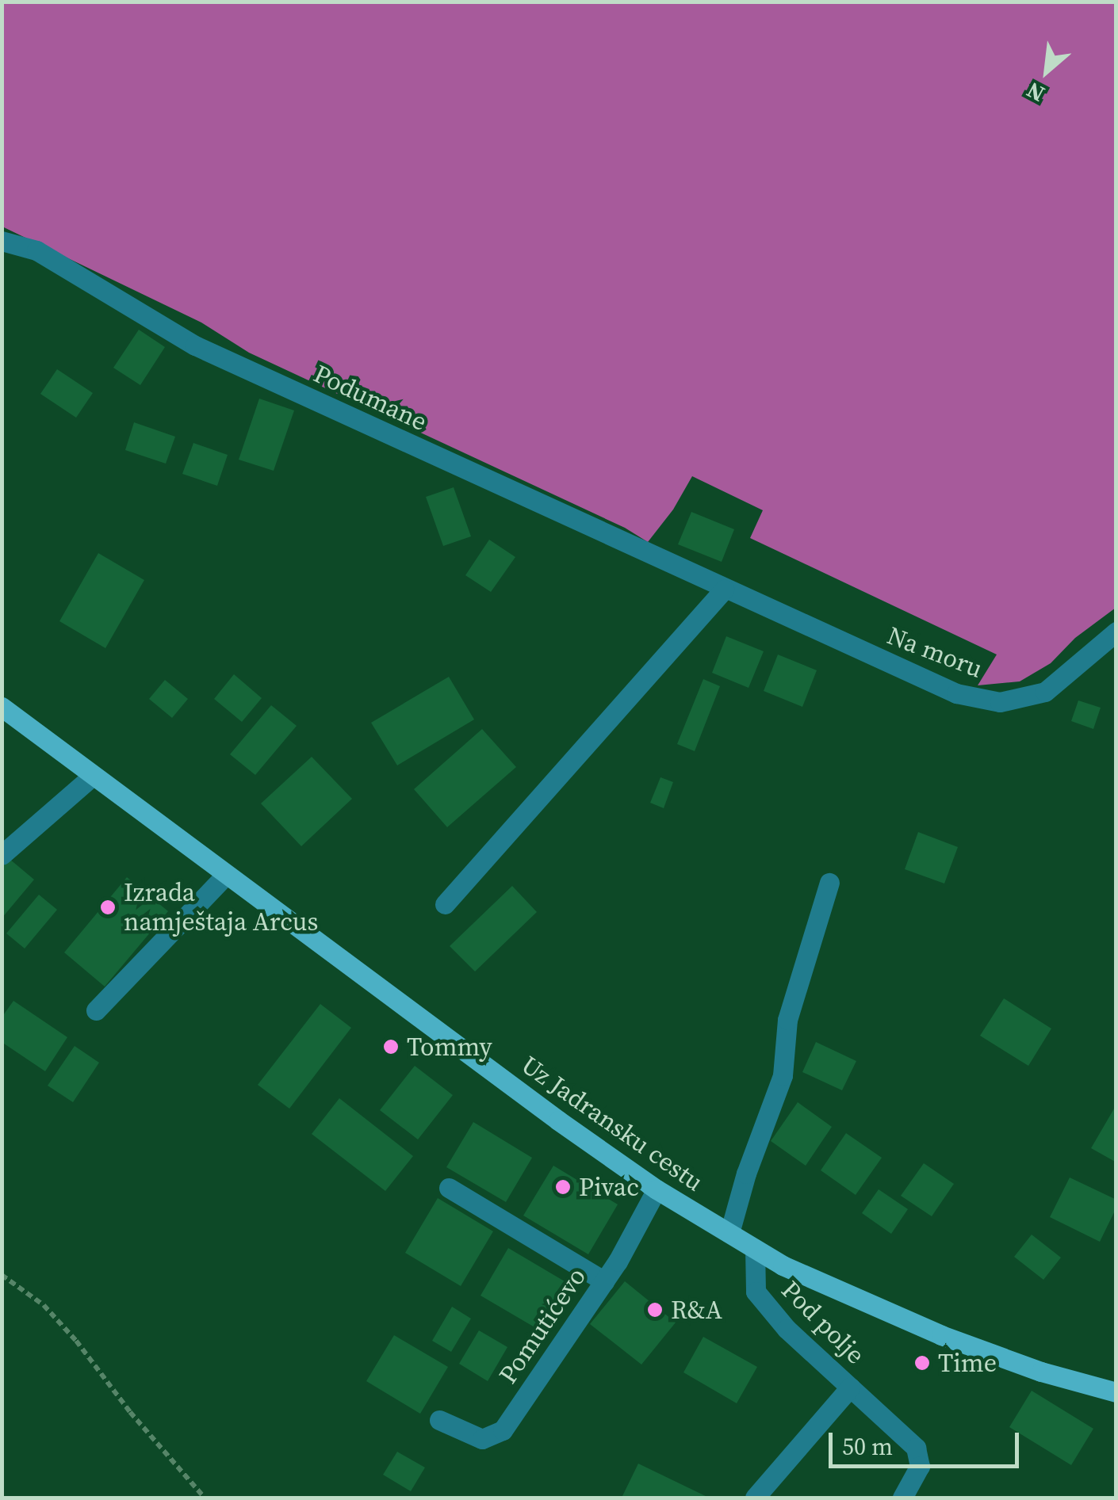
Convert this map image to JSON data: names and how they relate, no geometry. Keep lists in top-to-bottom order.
{
  "streets": {
    "main road": ["Uz Jadransku cestu"],
    "street": [
      "Podumane",
      "Na moru",
      "Pod polje",
      "Pomutićevo"
    ]
  },
  "crossings": [
    ["Podumane", "Na moru"],
    ["Uz Jadransku cestu", "Pod polje"],
    ["Uz Jadransku cestu", "Pomutićevo"]
  ],
  "places": [
    "Izrada namještaja Arcus",
    "Tommy",
    "Pivac",
    "R&A",
    "Time"
  ],
  "scale_bar": "50 m",
  "north": "bottom left"
}
